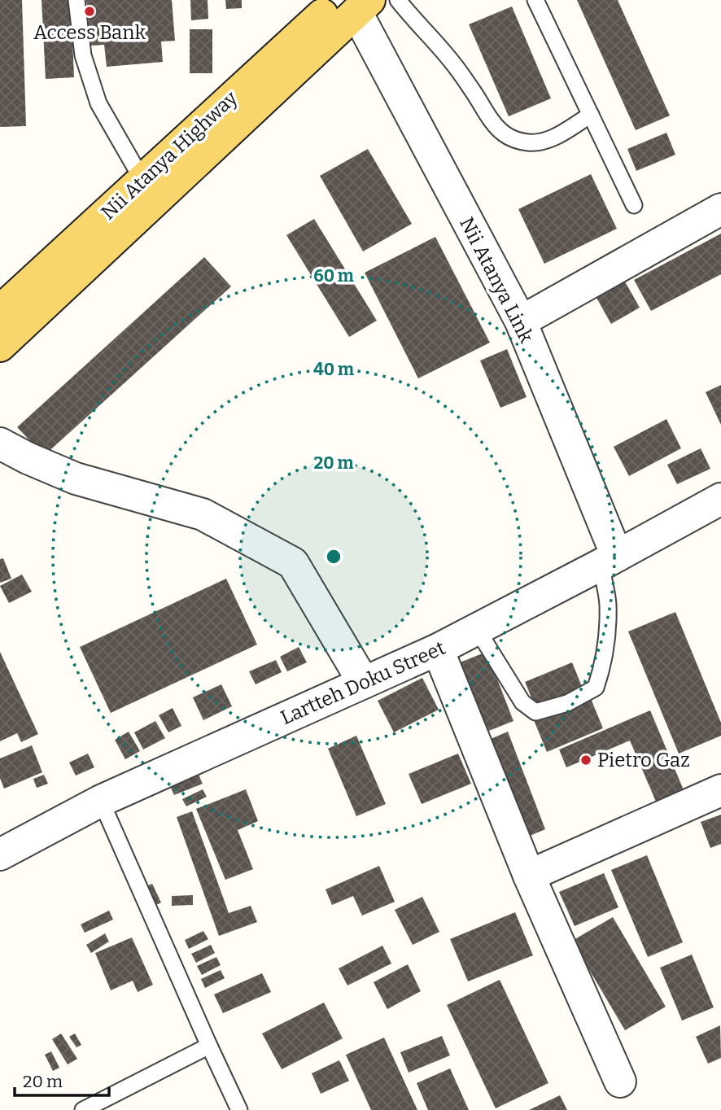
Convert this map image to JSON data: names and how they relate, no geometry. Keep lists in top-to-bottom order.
{
  "streets": {
    "main road": ["Nii Atanya Highway"],
    "street": ["Nii Atanya Link", "Lartteh Doku Street"]
  },
  "crossings": [
    ["Nii Atanya Highway", "Nii Atanya Link"],
    ["Nii Atanya Link", "Lartteh Doku Street"]
  ],
  "places": ["Access Bank", "Pietro Gaz"],
  "scale_bar": "20 m",
  "rings": ["60 m", "40 m", "20 m"]
}
